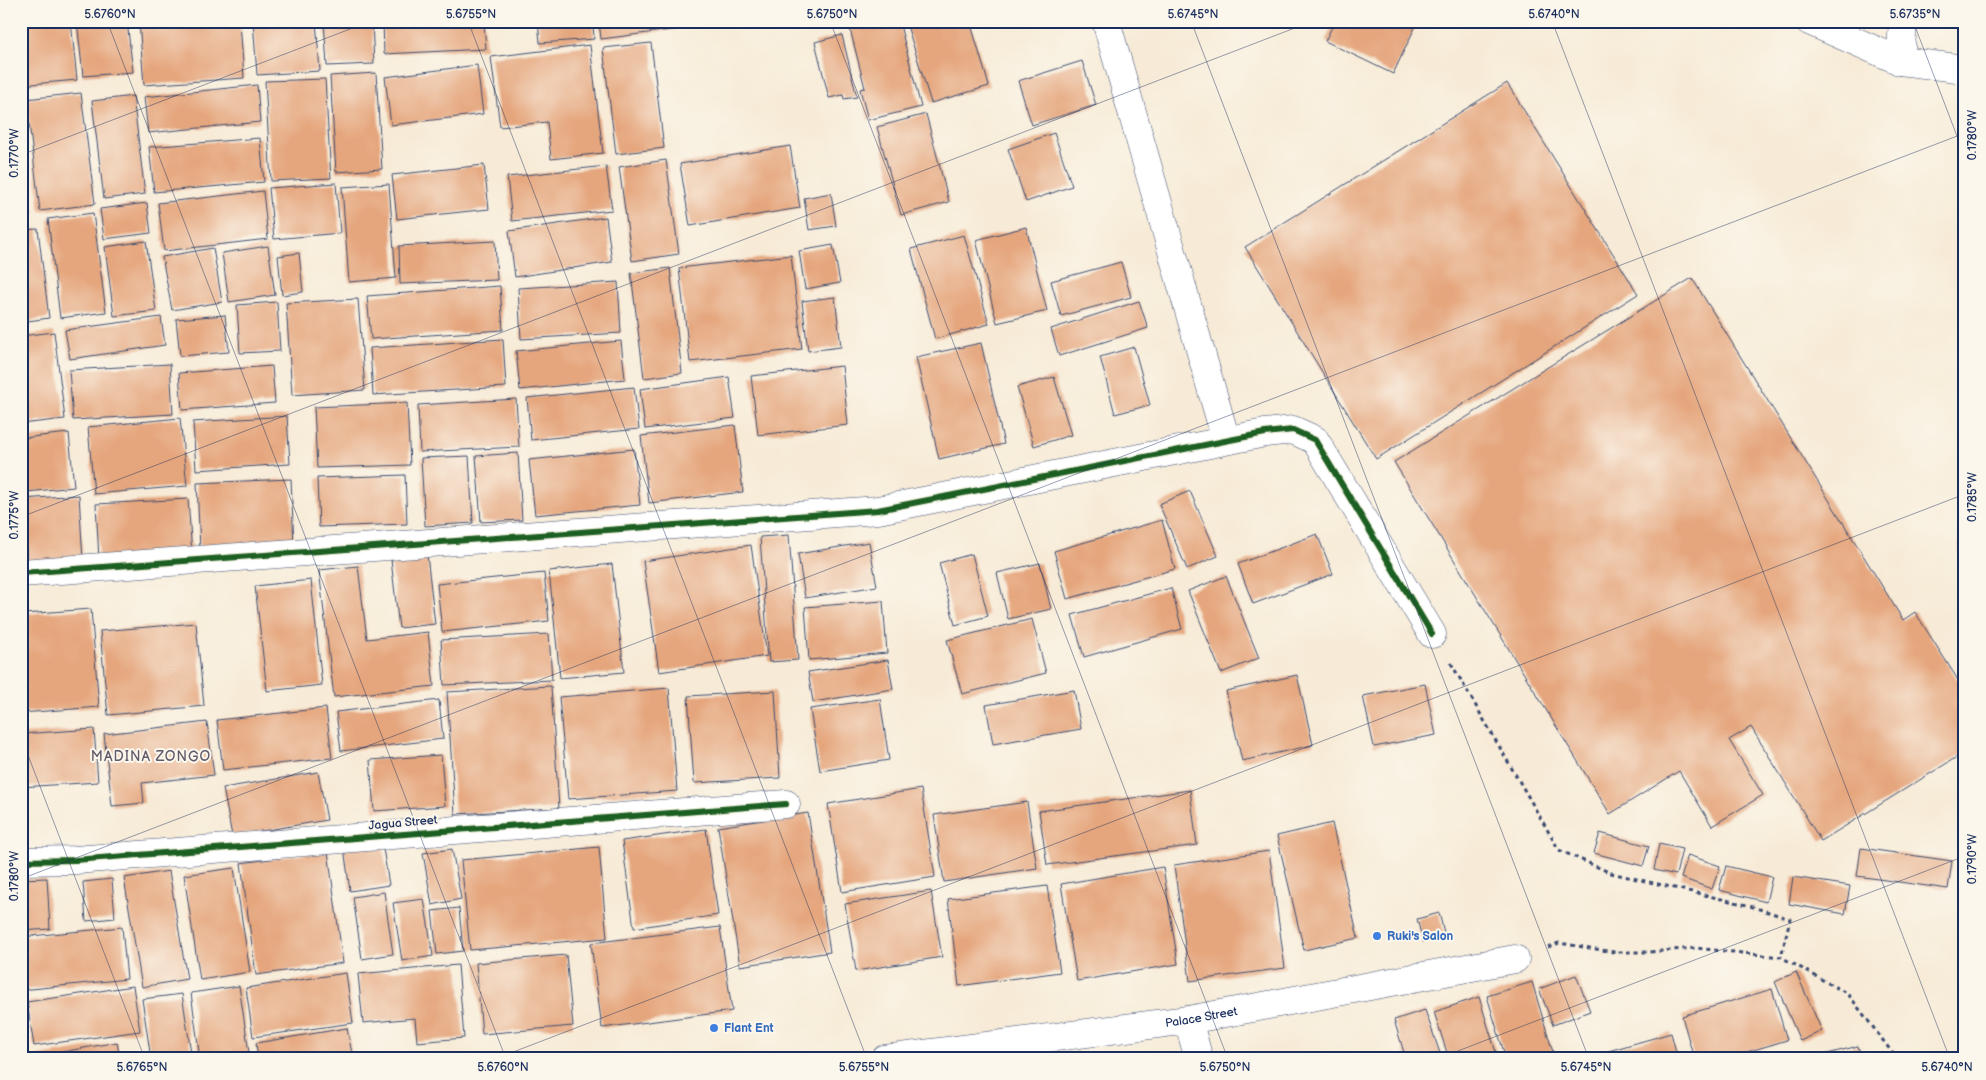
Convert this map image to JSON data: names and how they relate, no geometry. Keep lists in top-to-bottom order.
{
  "streets": {
    "street": ["Jagua Street", "Palace Street"]
  },
  "districts": ["MADINA ZONGO"],
  "places": ["Ruki's Salon", "Flant Ent"],
  "coordinates": [
    "5.6760°N",
    "5.6755°N",
    "5.6750°N",
    "5.6745°N",
    "5.6740°N",
    "5.6735°N",
    "0.1780°W",
    "0.1770°W",
    "0.1785°W",
    "0.1775°W",
    "0.1790°W",
    "5.6765°N"
  ]
}
